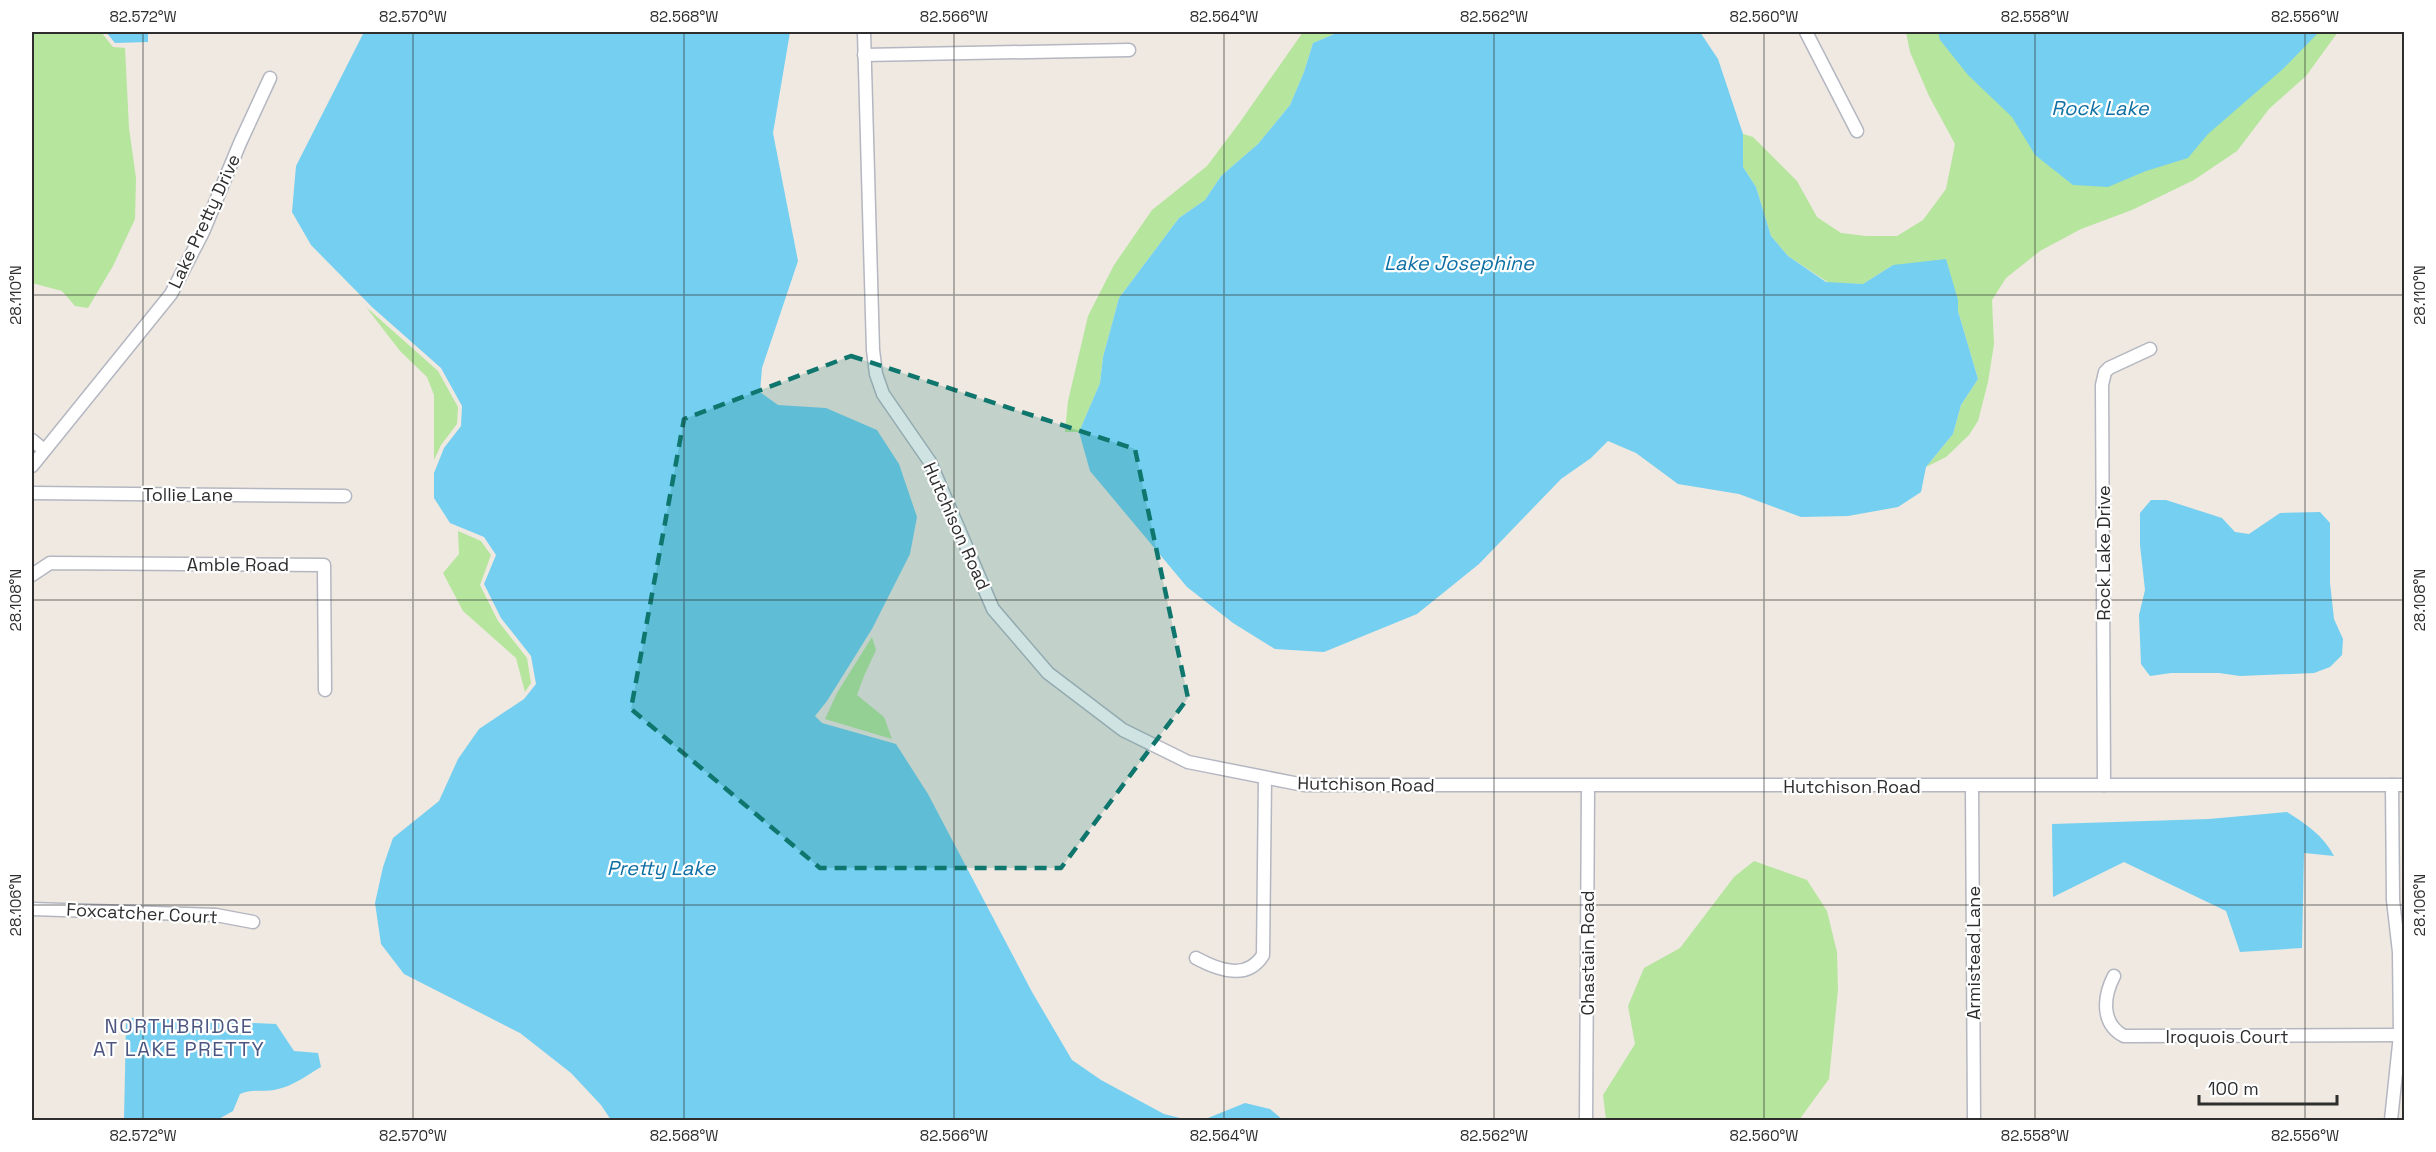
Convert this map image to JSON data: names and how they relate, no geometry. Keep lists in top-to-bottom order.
{
  "streets": {
    "street": [
      "Lake Pretty Drive",
      "Tollie Lane",
      "Hutchison Road",
      "Rock Lake Drive",
      "Amble Road",
      "Foxcatcher Court",
      "Chastain Road",
      "Armistead Lane",
      "Iroquois Court"
    ]
  },
  "crossings": [
    ["Hutchison Road", "Rock Lake Drive"],
    ["Hutchison Road", "Chastain Road"],
    ["Hutchison Road", "Armistead Lane"]
  ],
  "districts": ["NORTHBRIDGE AT LAKE PRETTY"],
  "water": ["Rock Lake", "Lake Josephine", "Pretty Lake"],
  "scale_bar": "100 m",
  "coordinates": [
    "82.572°W",
    "82.570°W",
    "82.568°W",
    "82.566°W",
    "82.564°W",
    "82.562°W",
    "82.560°W",
    "82.558°W",
    "82.556°W",
    "28.110°N",
    "28.108°N",
    "28.106°N"
  ]
}
